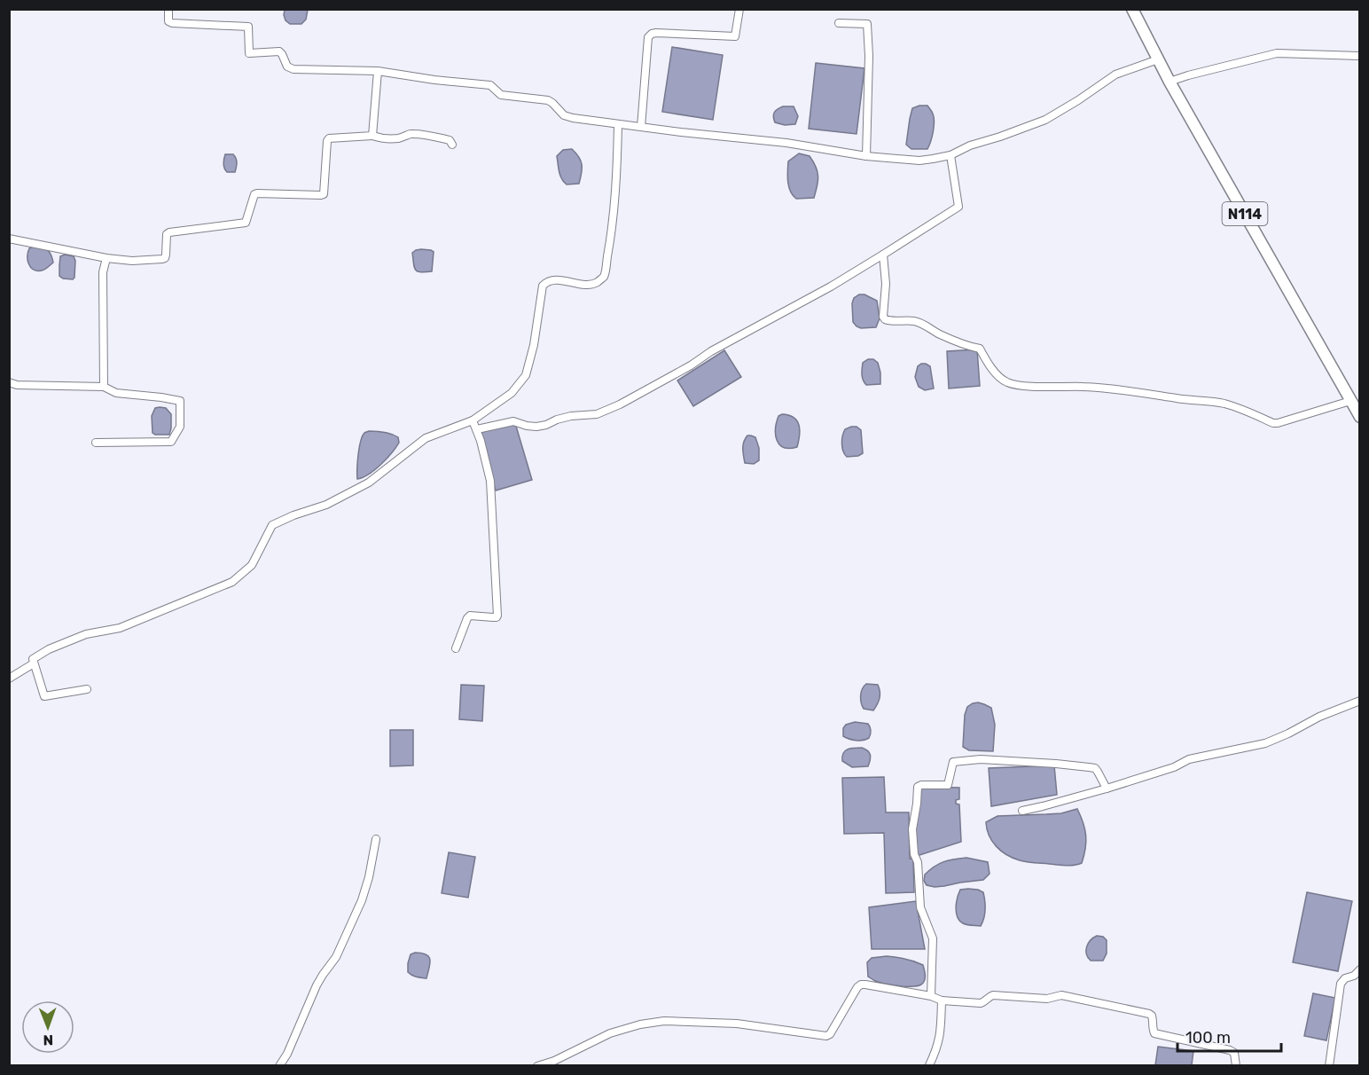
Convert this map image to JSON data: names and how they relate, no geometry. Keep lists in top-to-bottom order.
{
  "streets": {
    "highway": ["N114"]
  },
  "scale_bar": "100 m",
  "north": "bottom"
}
